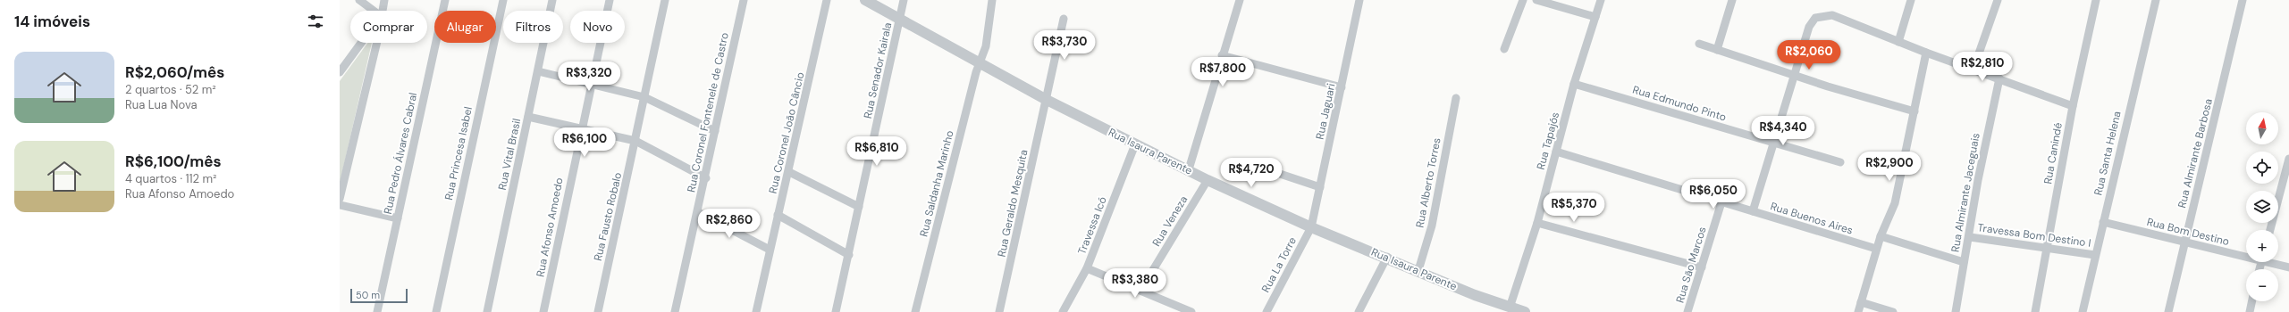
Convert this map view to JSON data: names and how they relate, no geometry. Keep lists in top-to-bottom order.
{
  "streets": {
    "street": [
      "Rua Senador Kairala",
      "Rua Edmundo Pinto",
      "Rua Jaguari",
      "Rua Coronel Fontenele de Castro",
      "Rua Coronel João Câncio",
      "Rua Tapajós",
      "Rua Isaura Parente",
      "Rua Pedro Álvares Cabral",
      "Rua Princesa Isabel",
      "Rua Canindé",
      "Rua Santa Helena",
      "Rua Almirante Barbosa",
      "Rua Vital Brasil",
      "Rua Alberto Torres",
      "Rua Saldanha Marinho",
      "Rua Almirante Jaceguais",
      "Rua Geraldo Mesquita",
      "Rua Fausto Robalo",
      "Rua Buenos Aires",
      "Rua Veneza",
      "Travessa Icó",
      "Rua Afonso Amoedo",
      "Rua Bom Destino",
      "Travessa Bom Destino I",
      "Rua La Torre",
      "Rua São Marcos"
    ]
  },
  "crossings": [
    ["Rua Senador Kairala", "Rua Isaura Parente"],
    ["Rua Edmundo Pinto", "Rua Tapajós"],
    ["Rua Jaguari", "Rua Isaura Parente"],
    ["Rua Jaguari", "Rua La Torre"],
    ["Rua Tapajós", "Rua Isaura Parente"],
    ["Rua Tapajós", "Rua Buenos Aires"],
    ["Rua Isaura Parente", "Rua Alberto Torres"],
    ["Rua Isaura Parente", "Rua Saldanha Marinho"],
    ["Rua Isaura Parente", "Rua Geraldo Mesquita"],
    ["Rua Isaura Parente", "Rua Veneza"],
    ["Rua Isaura Parente", "Travessa Icó"],
    ["Rua Isaura Parente", "Rua La Torre"],
    ["Rua Canindé", "Travessa Bom Destino I"],
    ["Rua Santa Helena", "Rua Bom Destino"],
    ["Rua Santa Helena", "Travessa Bom Destino I"],
    ["Rua Almirante Barbosa", "Rua Bom Destino"],
    ["Rua Almirante Jaceguais", "Travessa Bom Destino I"],
    ["Rua Buenos Aires", "Rua São Marcos"]
  ],
  "scale_bar": "50 m",
  "north": "top",
  "page": {
    "heading": "14 imóveis",
    "chip": [
      "Comprar",
      "Alugar",
      "Filtros",
      "Novo"
    ],
    "price": [
      "R$3,730",
      "R$2,060",
      "R$2,810",
      "R$7,800",
      "R$3,320",
      "R$4,340",
      "R$6,100",
      "R$6,810",
      "R$2,900",
      "R$4,720",
      "R$6,050",
      "R$5,370",
      "R$2,860",
      "R$3,380"
    ],
    "list": [
      {
        "name": "R$2,060/mês",
        "note": "2 quartos · 52 m² · Rua Lua Nova"
      },
      {
        "name": "R$6,100/mês",
        "note": "4 quartos · 112 m² · Rua Afonso Amoedo"
      }
    ],
    "map_buttons": ["+", "−"],
    "scale": "50 m"
  }
}
